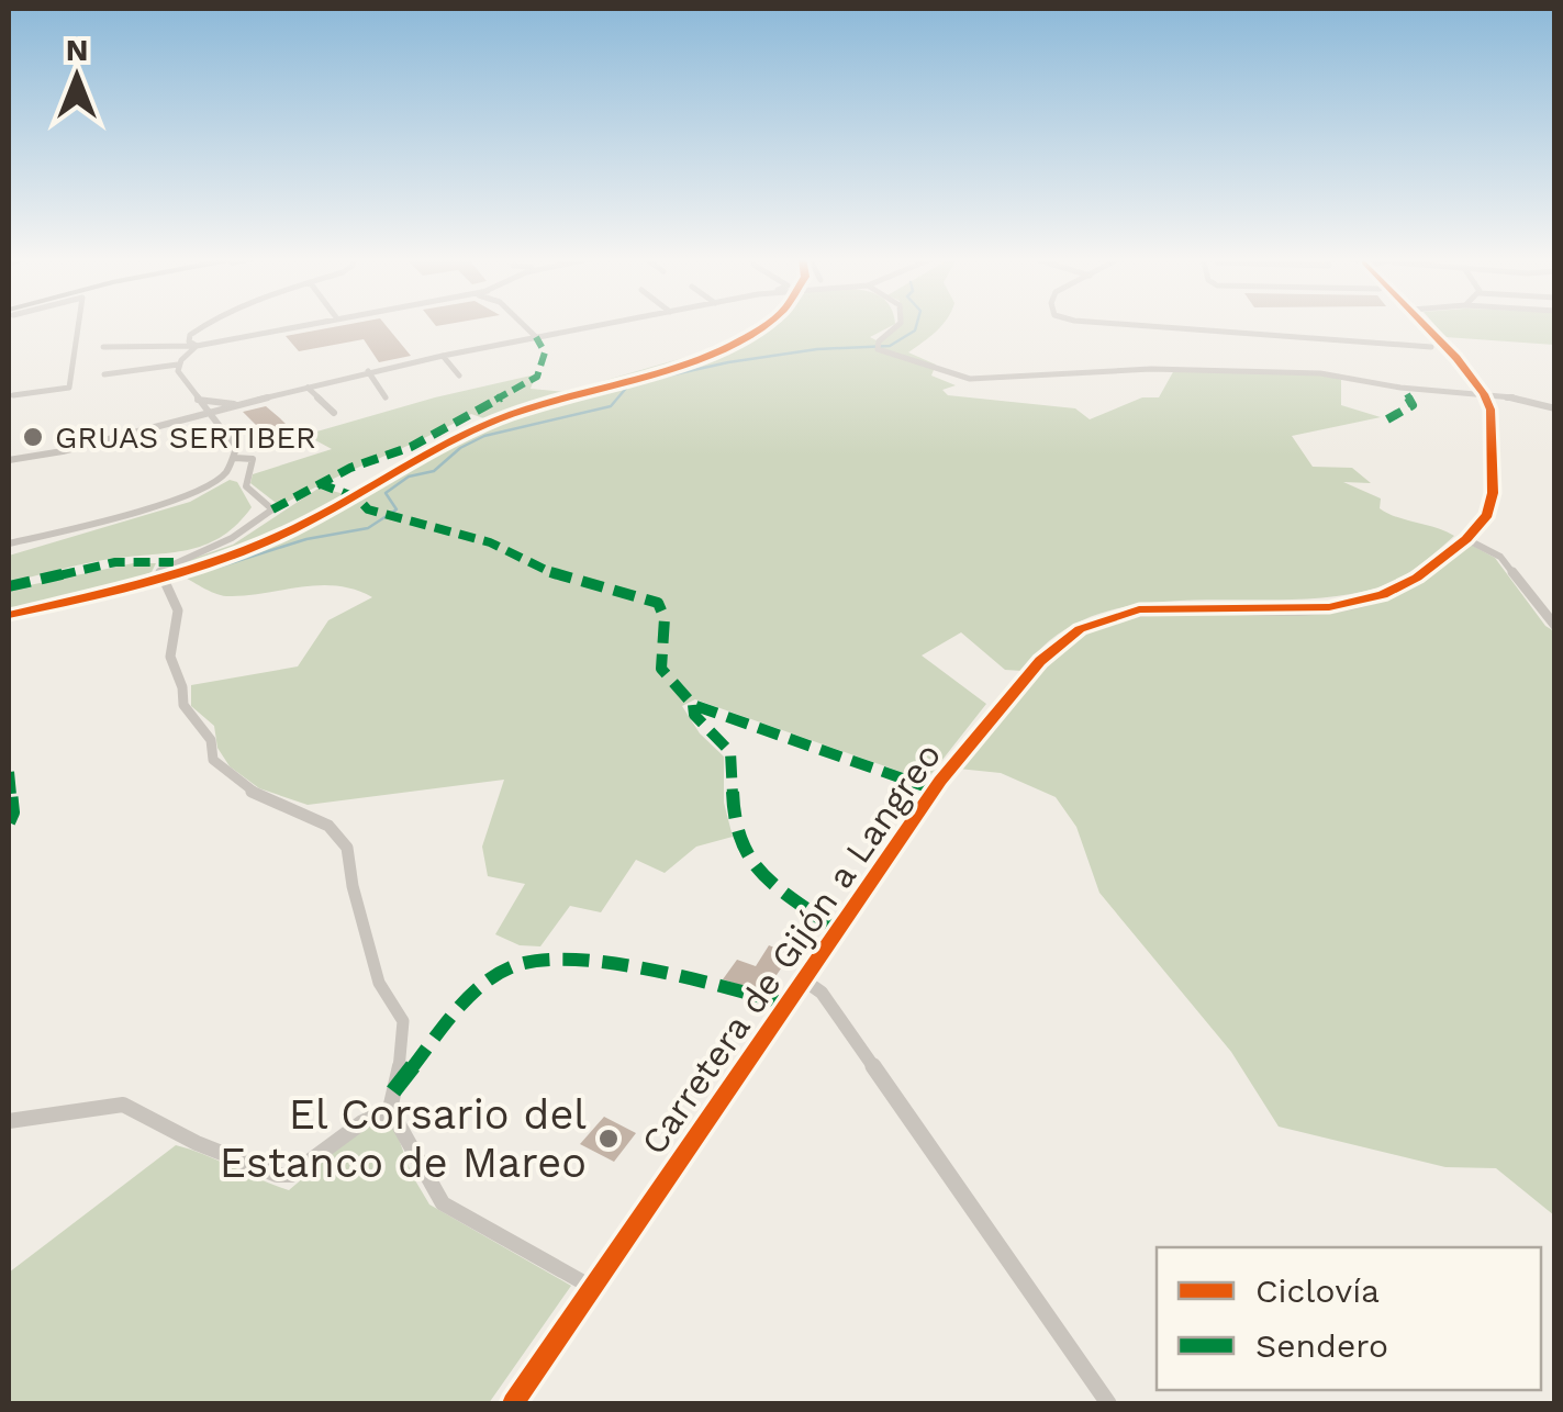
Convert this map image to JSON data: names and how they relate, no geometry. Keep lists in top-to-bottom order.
{
  "streets": {
    "street": ["Carretera de Gijón a Langreo"]
  },
  "places": ["GRUAS SERTIBER", "El Corsario del Estanco de Mareo"],
  "legend": ["Ciclovía", "Sendero"],
  "north": "top"
}
